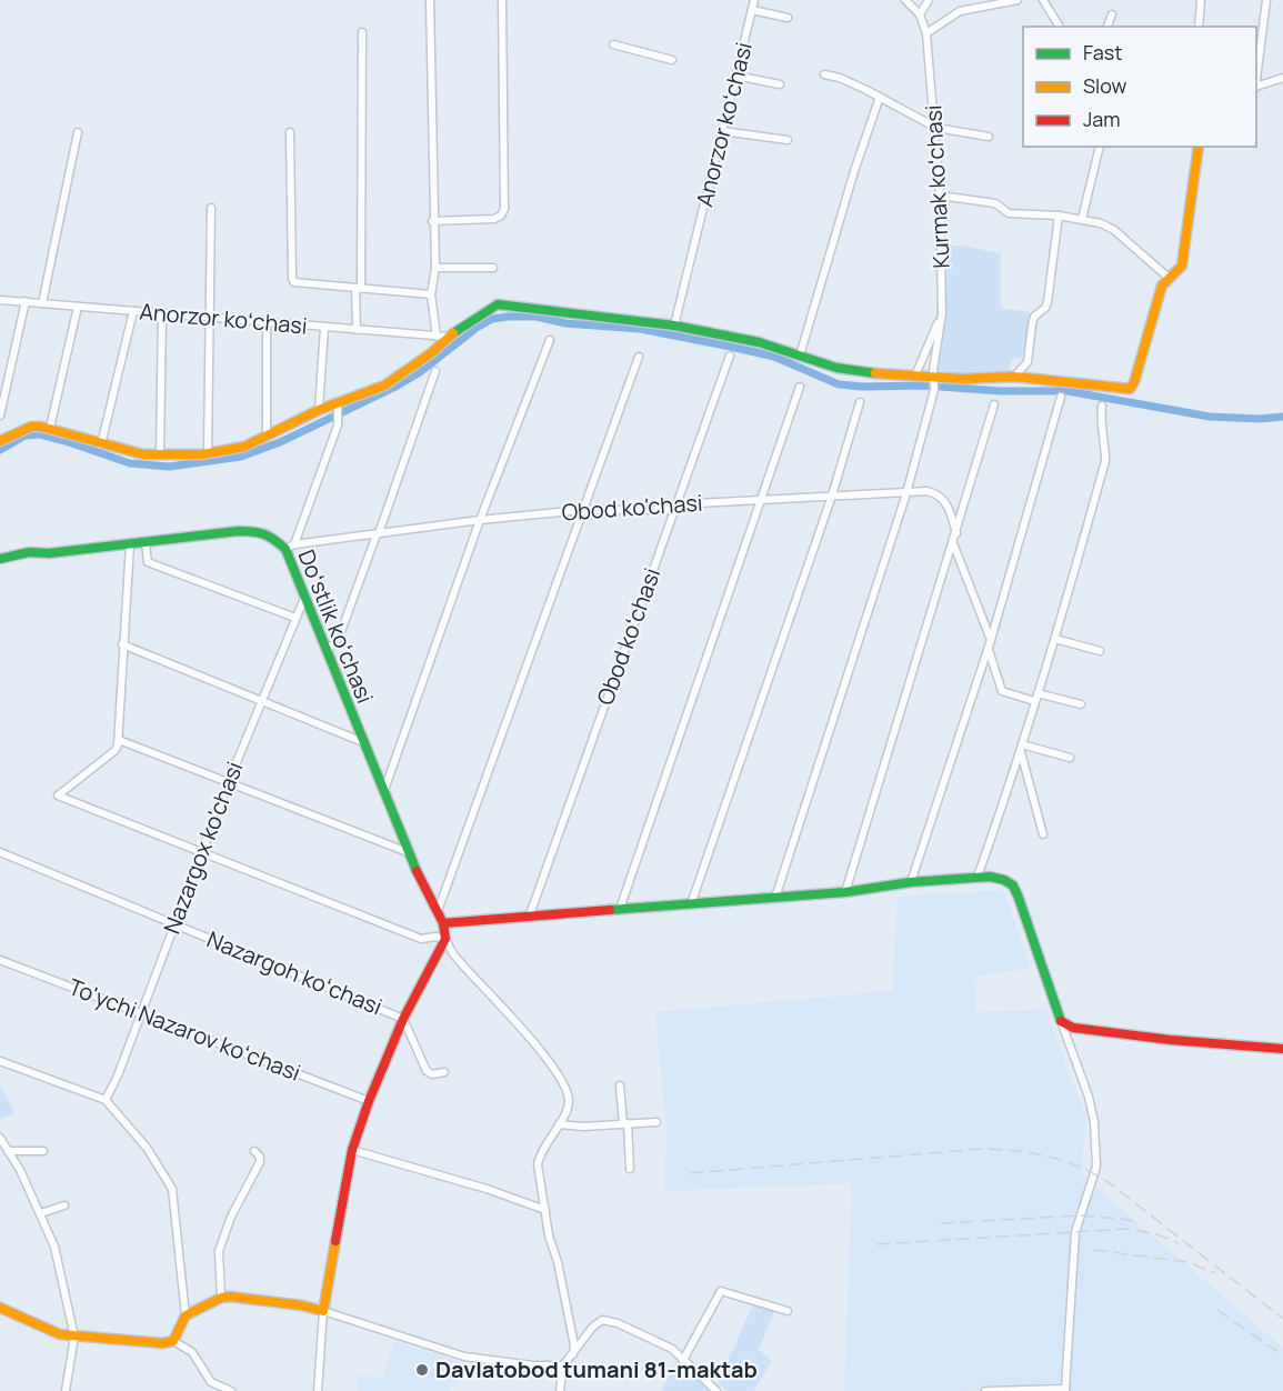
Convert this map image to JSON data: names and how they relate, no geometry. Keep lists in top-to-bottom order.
{
  "streets": {
    "street": [
      "Anorzor koʻchasi",
      "Kurmak koʻchasi",
      "Obod ko'chasi",
      "Doʻstlik koʻchasi",
      "Obod koʻchasi",
      "Nazargox ko'chasi",
      "Nazargoh koʻchasi",
      "To'ychi Nazarov koʻchasi"
    ]
  },
  "crossings": [
    ["Obod ko'chasi", "Doʻstlik koʻchasi"],
    ["Obod ko'chasi", "Obod koʻchasi"],
    ["Doʻstlik koʻchasi", "Nazargox ko'chasi"],
    ["Nazargox ko'chasi", "Nazargoh koʻchasi"],
    ["Nazargox ko'chasi", "To'ychi Nazarov koʻchasi"]
  ],
  "places": ["Davlatobod tumani 81-maktab"],
  "legend": ["Fast", "Slow", "Jam"]
}
